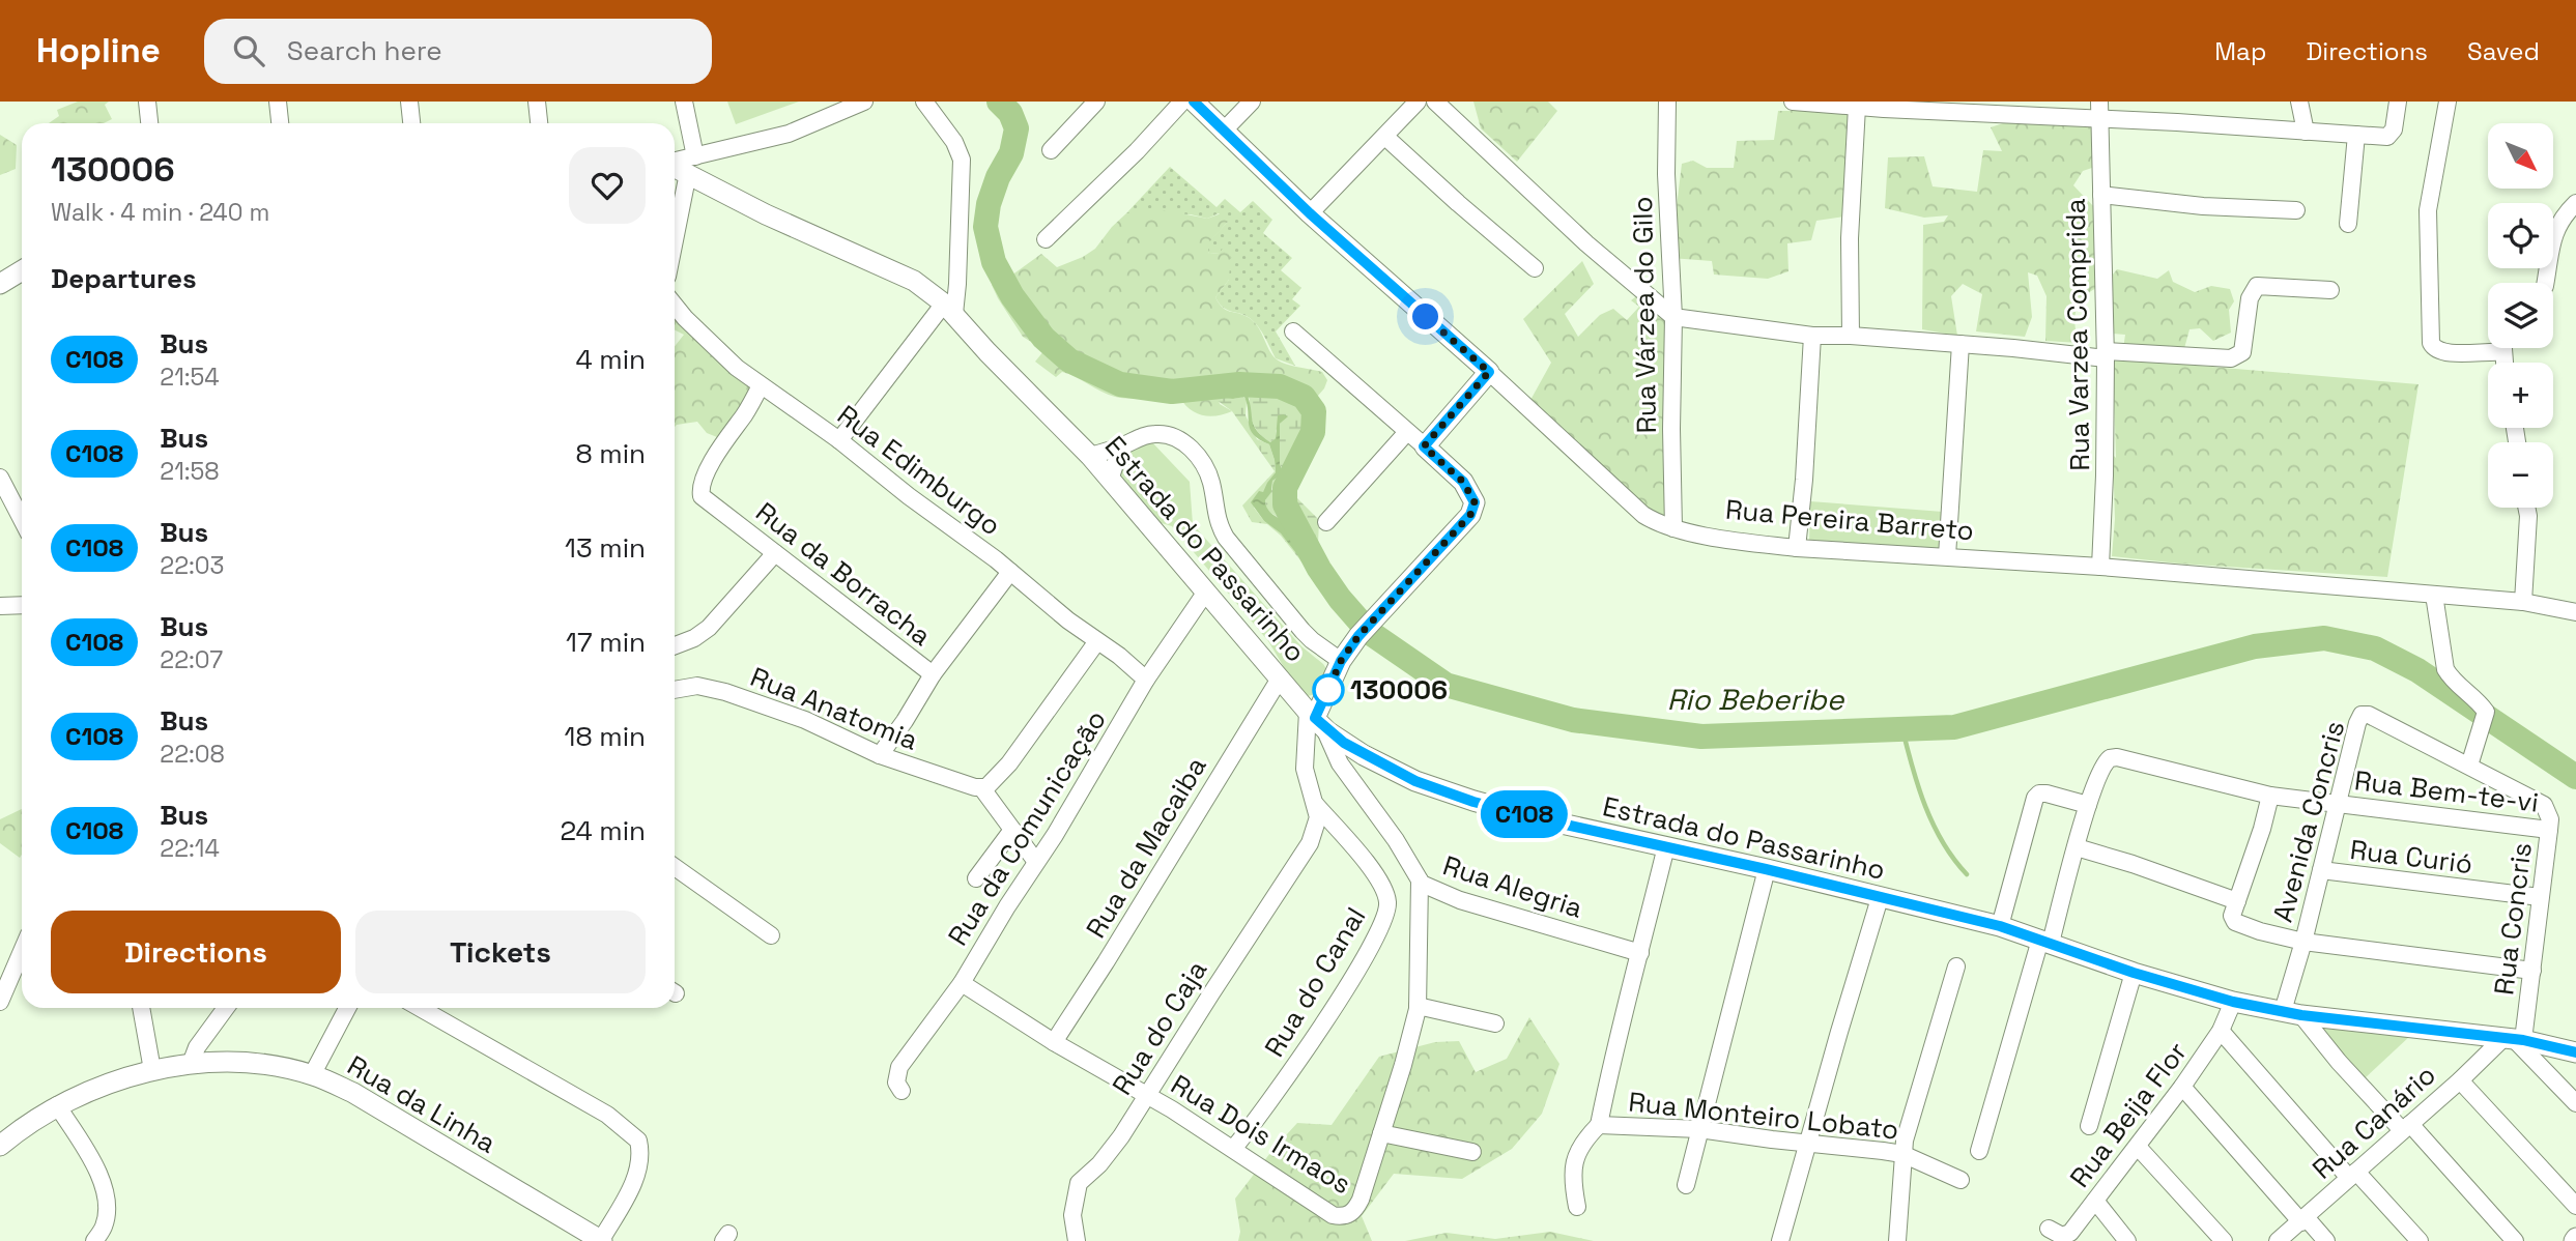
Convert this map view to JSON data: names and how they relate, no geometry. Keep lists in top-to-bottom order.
{
  "streets": {
    "street": [
      "Rua Várzea do Gilo",
      "Rua Varzea Comprida",
      "Rua Edimburgo",
      "Rua Pereira Barreto",
      "Estrada do Passarinho",
      "Rua da Borracha",
      "Rua Anatomia",
      "Rua Bem-te-vi",
      "Avenida Concris",
      "Rua da Comunicação",
      "Rua da Macaiba",
      "Rua Curió",
      "Rua Alegria",
      "Rua Concris",
      "Rua do Canal",
      "Rua do Caja",
      "Rua da Linha",
      "Rua Beija Flor",
      "Rua Monteiro Lobato",
      "Rua Canário",
      "Rua Dois Irmaos"
    ]
  },
  "crossings": [
    ["Rua Várzea do Gilo", "Rua Pereira Barreto"],
    ["Rua Varzea Comprida", "Rua Pereira Barreto"],
    ["Rua Edimburgo", "Rua da Borracha"],
    ["Rua Edimburgo", "Rua da Comunicação"],
    ["Estrada do Passarinho", "Avenida Concris"],
    ["Estrada do Passarinho", "Rua da Comunicação"],
    ["Estrada do Passarinho", "Rua da Macaiba"],
    ["Estrada do Passarinho", "Rua Alegria"],
    ["Estrada do Passarinho", "Rua Concris"],
    ["Estrada do Passarinho", "Rua Beija Flor"],
    ["Estrada do Passarinho", "Rua Canário"],
    ["Rua Bem-te-vi", "Avenida Concris"],
    ["Rua Bem-te-vi", "Rua Concris"],
    ["Avenida Concris", "Rua Curió"],
    ["Avenida Concris", "Rua Concris"],
    ["Rua da Comunicação", "Rua Dois Irmaos"],
    ["Rua da Macaiba", "Rua Dois Irmaos"],
    ["Rua Curió", "Rua Concris"],
    ["Rua Alegria", "Rua Dois Irmaos"],
    ["Rua Concris", "Rua Canário"],
    ["Rua do Canal", "Rua do Caja"],
    ["Rua do Canal", "Rua Dois Irmaos"],
    ["Rua do Caja", "Rua Dois Irmaos"]
  ],
  "water": ["Rio Beberibe"],
  "places": ["130006"],
  "lines": ["bus line C108"],
  "north": "bottom right",
  "page": {
    "header": "Hopline",
    "search": "Search here",
    "nav": ["Map", "Directions", "Saved"],
    "on_map": "C108",
    "map_buttons": ["+", "−"],
    "heading": [
      ["130006", "Walk · 4 min · 240 m"],
      "Departures"
    ],
    "list": [
      {
        "mark": "C108",
        "name": "Bus",
        "note": "21:54",
        "value": "4 min"
      },
      {
        "mark": "C108",
        "name": "Bus",
        "note": "21:58",
        "value": "8 min"
      },
      {
        "mark": "C108",
        "name": "Bus",
        "note": "22:03",
        "value": "13 min"
      },
      {
        "mark": "C108",
        "name": "Bus",
        "note": "22:07",
        "value": "17 min"
      },
      {
        "mark": "C108",
        "name": "Bus",
        "note": "22:08",
        "value": "18 min"
      },
      {
        "mark": "C108",
        "name": "Bus",
        "note": "22:14",
        "value": "24 min"
      }
    ],
    "buttons": ["Directions", "Tickets"]
  }
}
